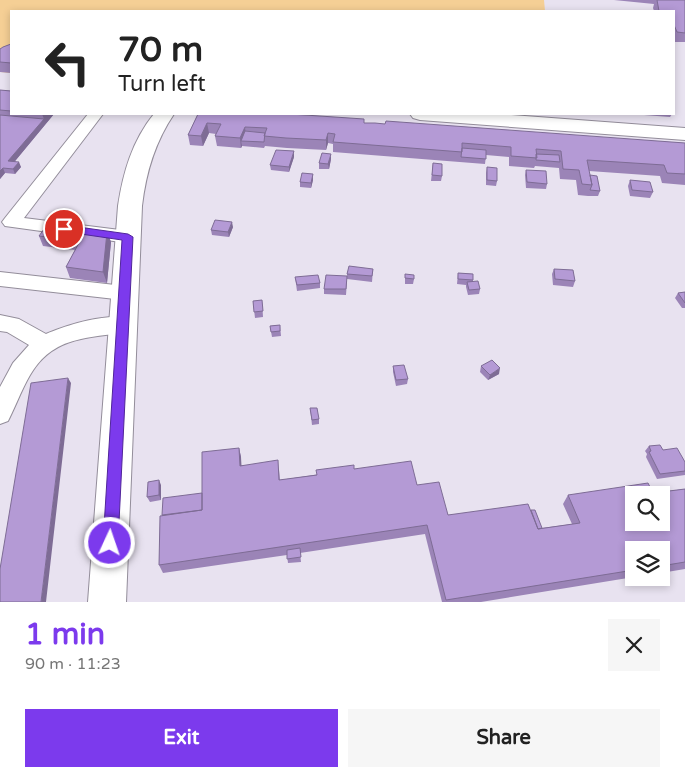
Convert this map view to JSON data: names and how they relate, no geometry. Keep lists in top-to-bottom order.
{
  "page": {
    "turn": ["70 m", "Turn left"],
    "heading": ["1 min", "90 m · 11:23"],
    "buttons": ["Exit", "Share"]
  }
}
